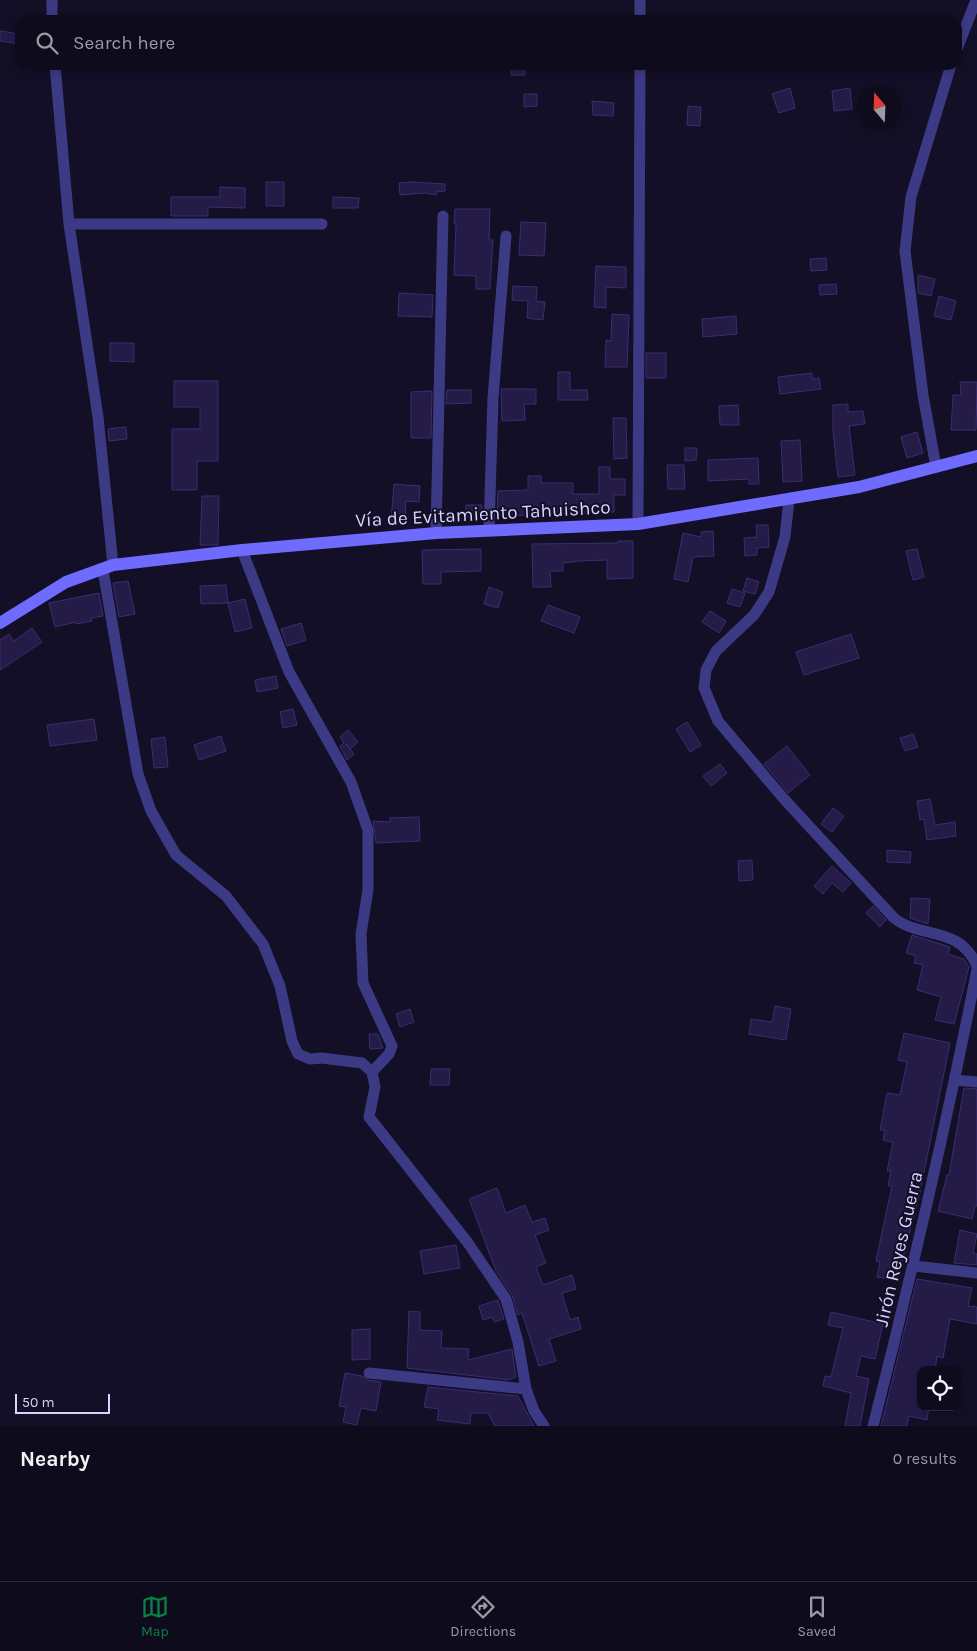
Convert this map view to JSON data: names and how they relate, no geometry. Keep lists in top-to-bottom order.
{
  "streets": {
    "main road": ["Vía de Evitamiento Tahuishco"],
    "street": ["Jirón Reyes Guerra"]
  },
  "scale_bar": "50 m",
  "north": "top",
  "page": {
    "search": "Search here",
    "scale": "50 m",
    "heading": ["Nearby", "0 results"],
    "nav": ["Map", "Directions", "Saved"]
  }
}
